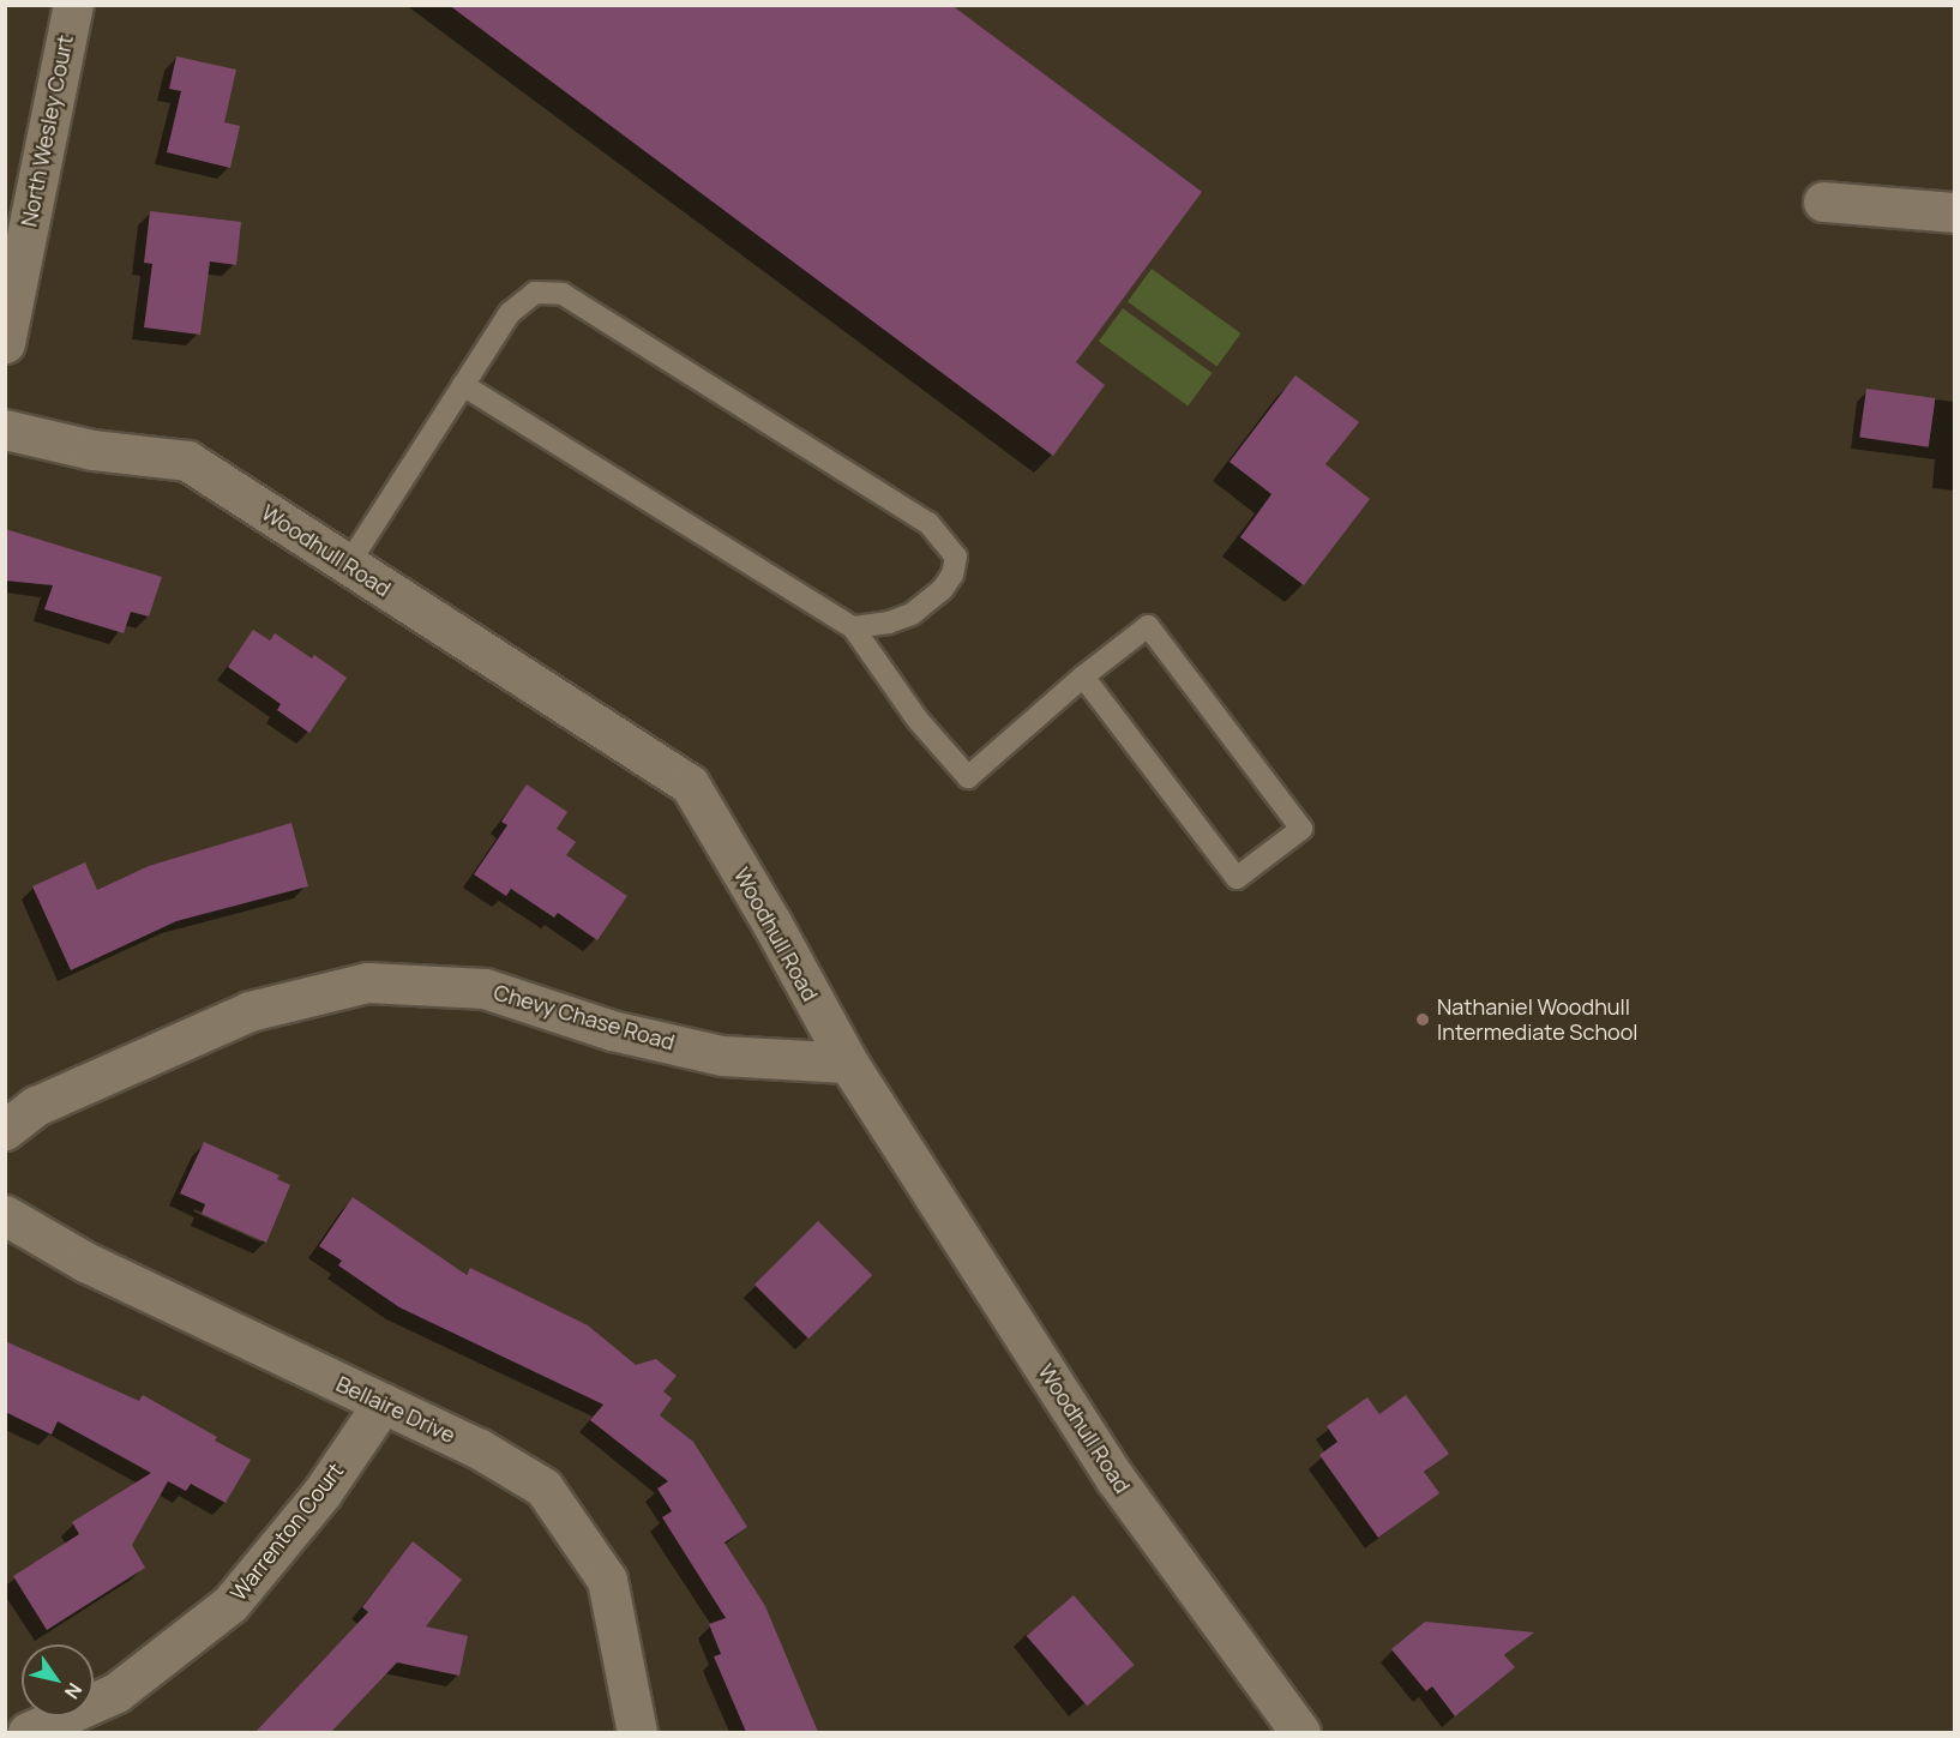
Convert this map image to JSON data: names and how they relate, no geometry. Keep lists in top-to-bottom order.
{
  "streets": {
    "street": [
      "North Wesley Court",
      "Woodhull Road",
      "Chevy Chase Road",
      "Bellaire Drive",
      "Warrenton Court"
    ]
  },
  "crossings": [
    ["Woodhull Road", "Chevy Chase Road"],
    ["Bellaire Drive", "Warrenton Court"]
  ],
  "places": ["Nathaniel Woodhull Intermediate School"],
  "north": "bottom right"
}
